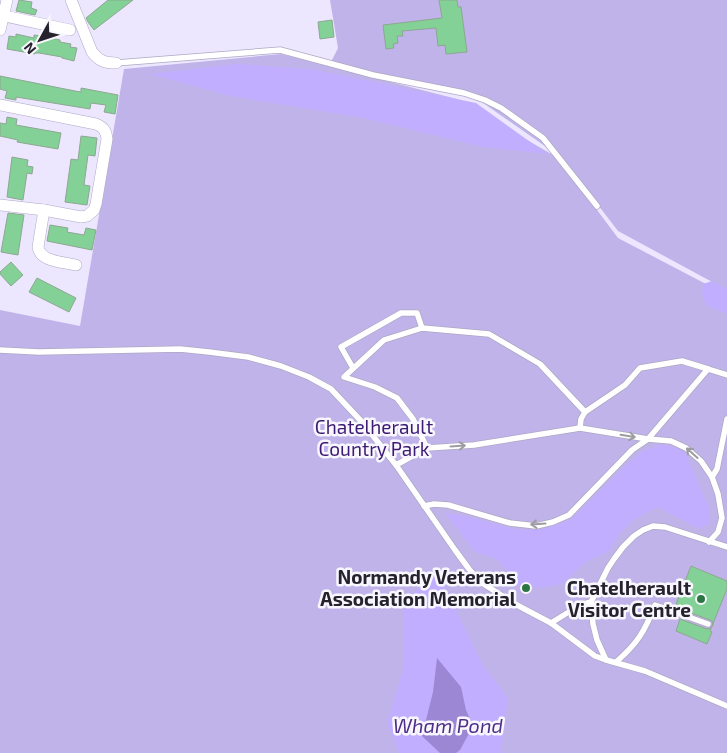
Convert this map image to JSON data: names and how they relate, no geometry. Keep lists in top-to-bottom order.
{
  "water": ["Wham Pond"],
  "parks": ["Chatelherault Country Park"],
  "places": ["Normandy Veterans Association Memorial", "Chatelherault Visitor Centre"],
  "north": "bottom left"
}
